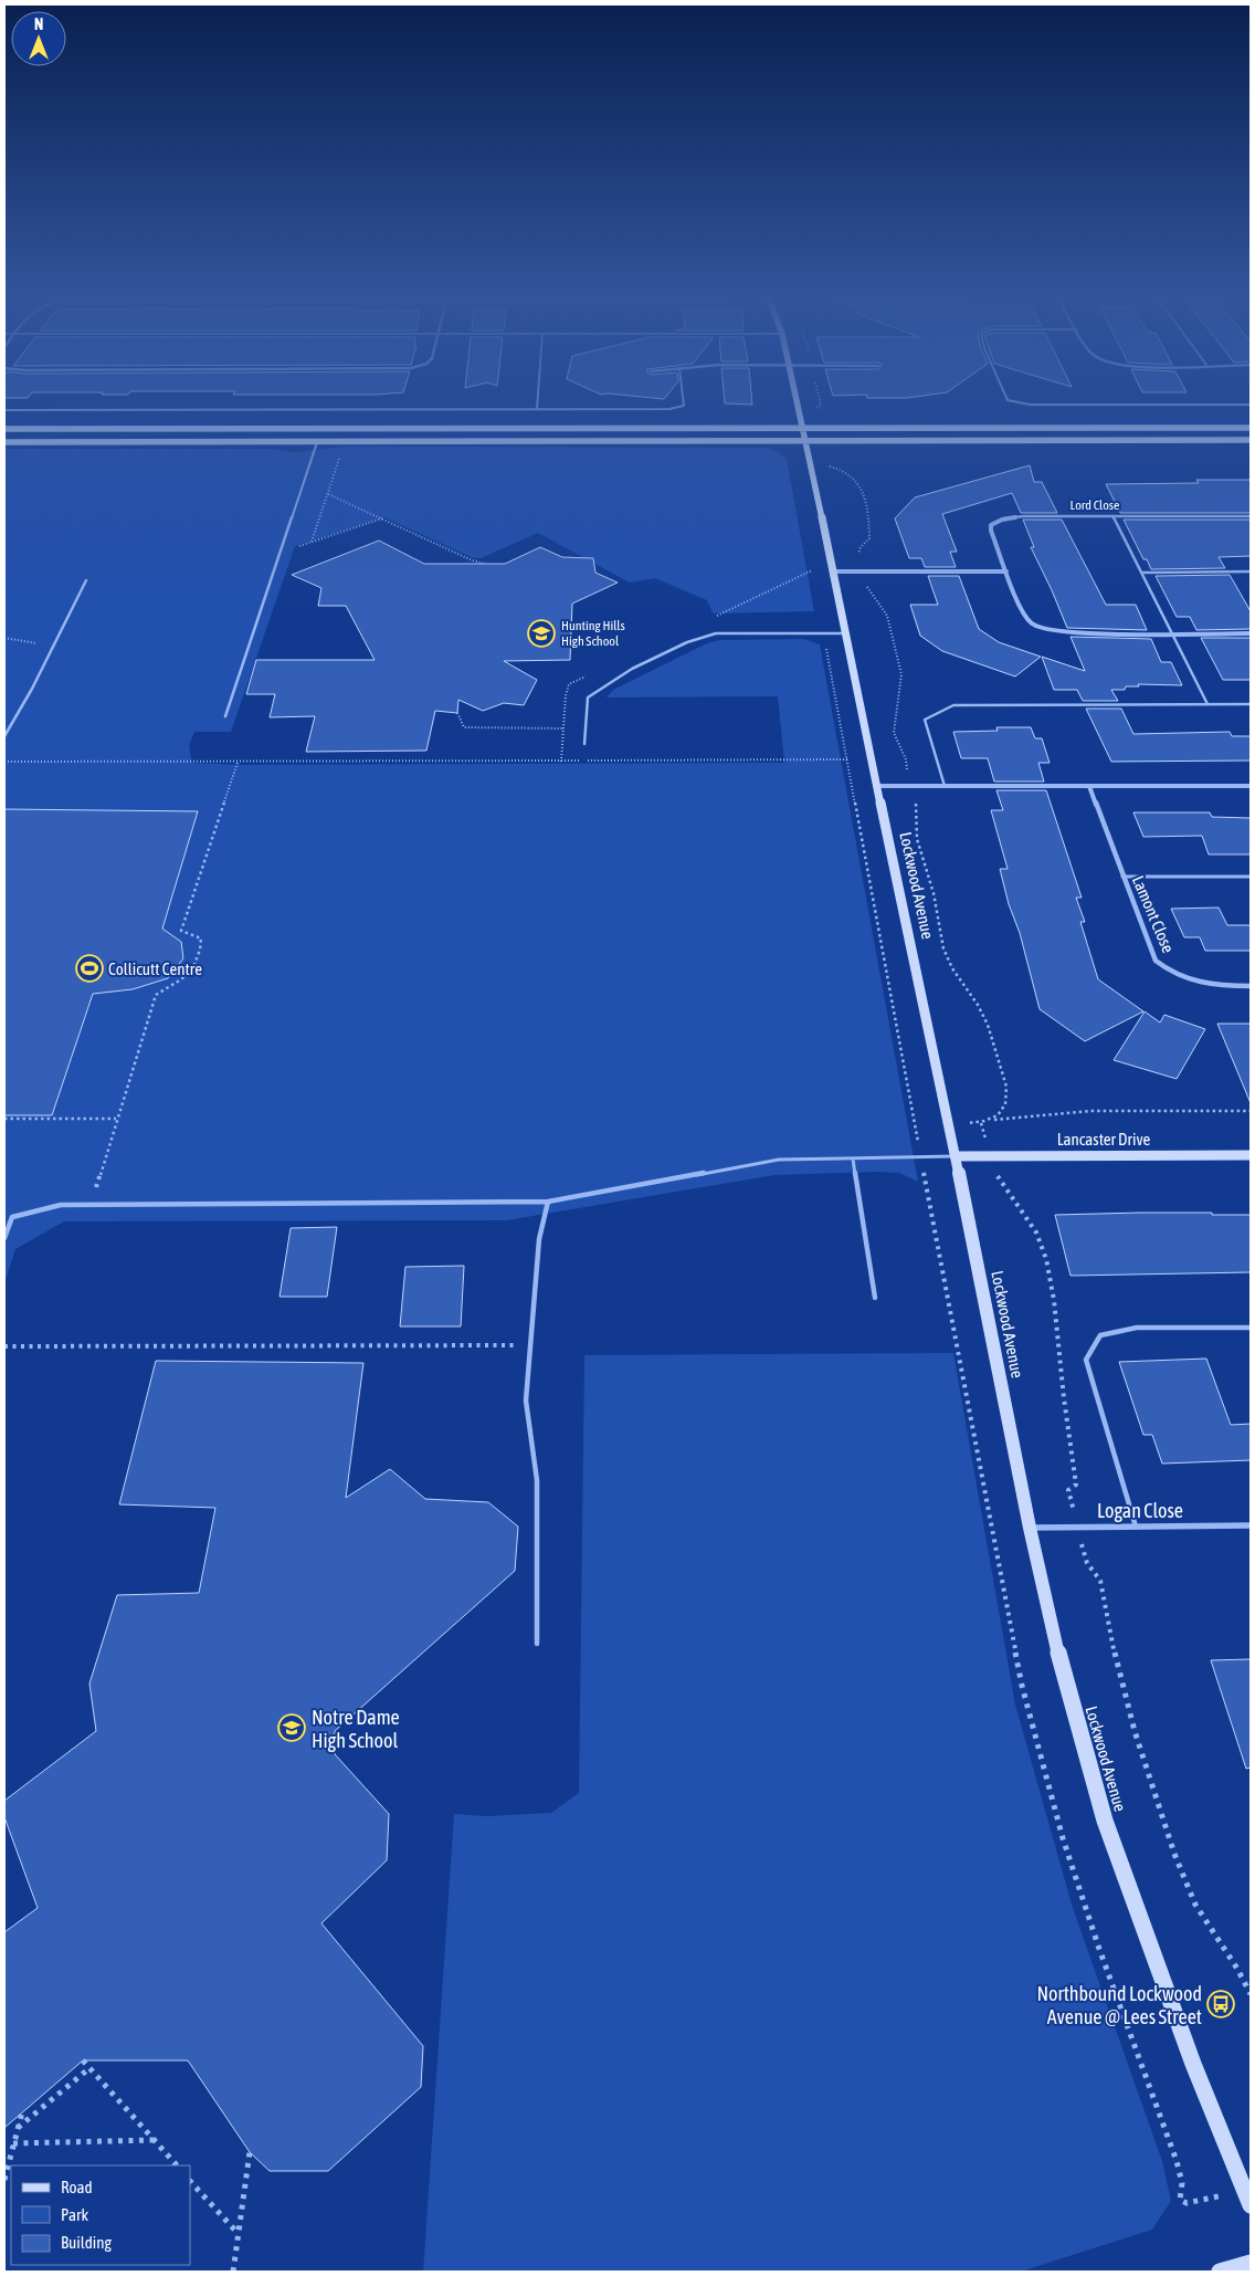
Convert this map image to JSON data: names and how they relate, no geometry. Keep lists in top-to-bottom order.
{
  "streets": {
    "street": [
      "Lord Close",
      "Lockwood Avenue",
      "Lamont Close",
      "Lancaster Drive",
      "Logan Close"
    ]
  },
  "crossings": [
    ["Lockwood Avenue", "Lancaster Drive"],
    ["Lockwood Avenue", "Logan Close"]
  ],
  "places": {
    "school or university": ["Hunting Hills High School", "Notre Dame High School"],
    "sports": ["Collicutt Centre"],
    "bus stop": ["Northbound Lockwood Avenue @ Lees Street"]
  },
  "legend": ["Road", "Park", "Building"],
  "north": "top"
}
